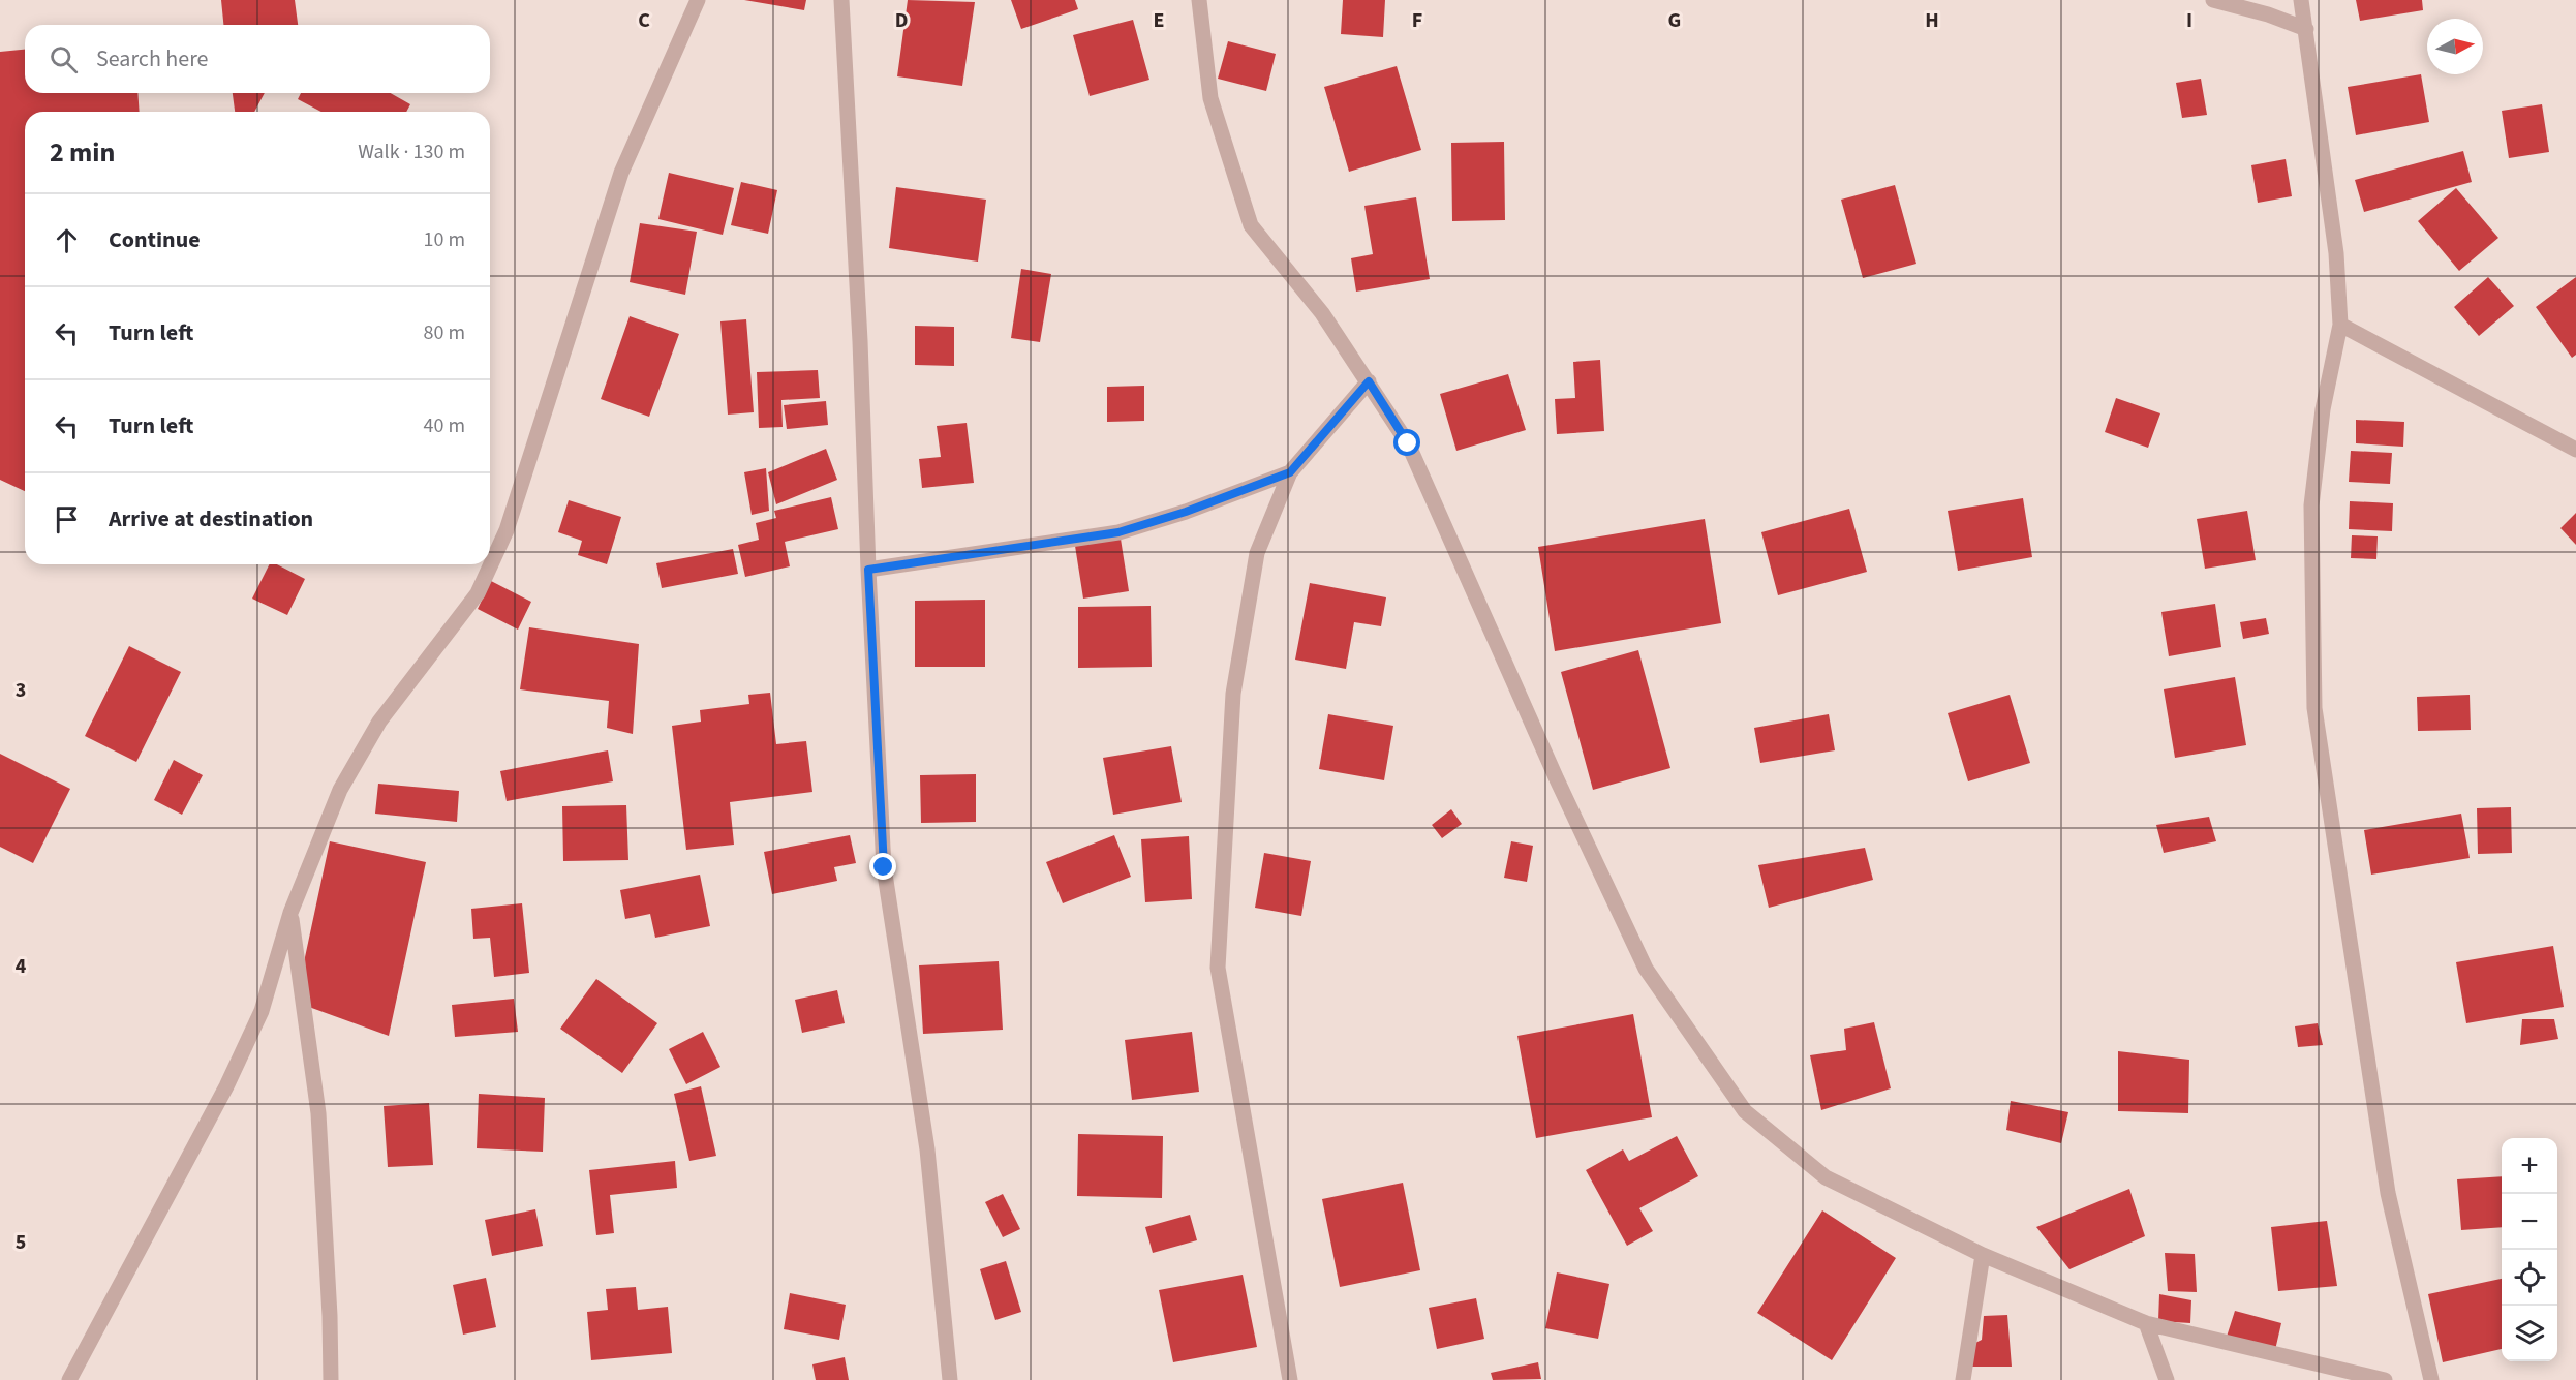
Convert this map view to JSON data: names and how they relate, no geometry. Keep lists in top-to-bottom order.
{
  "north": "right",
  "page": {
    "search": "Search here",
    "heading": ["2 min", "Walk · 130 m"],
    "list": [
      ["Continue", "10 m"],
      ["Turn left", "80 m"],
      ["Turn left", "40 m"],
      "Arrive at destination"
    ],
    "map_buttons": ["+", "−"]
  },
  "grid": {
    "columns": [
      "C",
      "D",
      "E",
      "F",
      "G",
      "H",
      "I"
    ],
    "rows": ["3", "4", "5"]
  }
}
